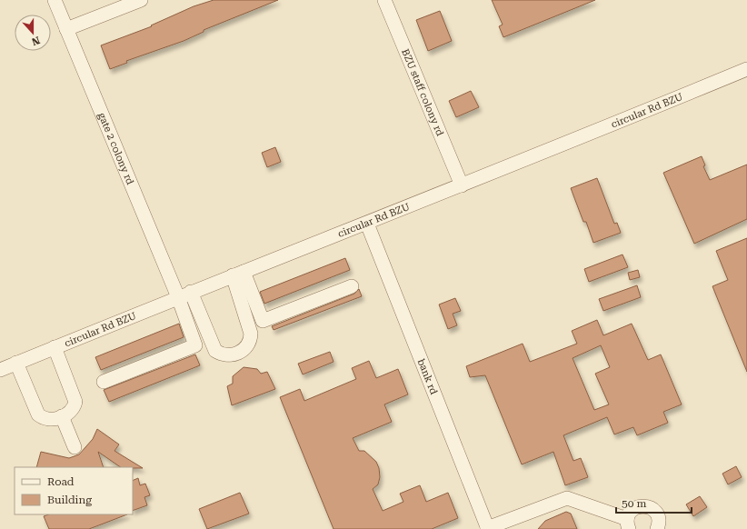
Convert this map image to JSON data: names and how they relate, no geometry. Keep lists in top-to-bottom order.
{
  "streets": {
    "street": [
      "BZU staff colony rd",
      "circular Rd BZU",
      "gate 2 colony rd",
      "bank rd"
    ]
  },
  "crossings": [
    ["BZU staff colony rd", "circular Rd BZU"],
    ["circular Rd BZU", "gate 2 colony rd"],
    ["circular Rd BZU", "bank rd"]
  ],
  "legend": ["Road", "Building"],
  "scale_bar": "50 m",
  "north": "bottom"
}
